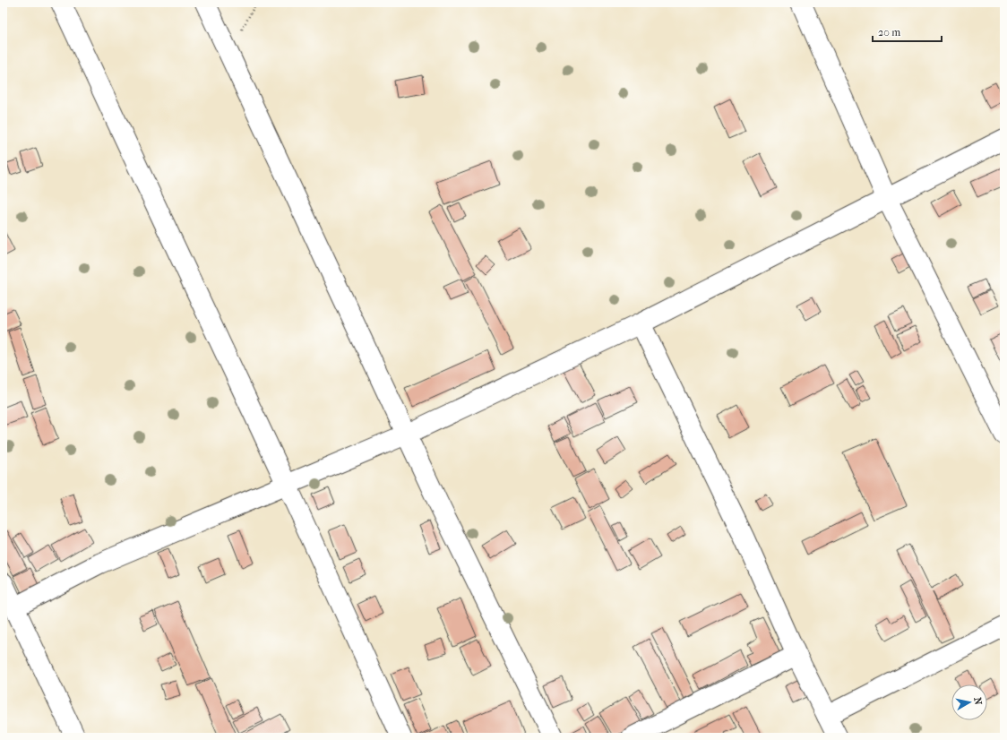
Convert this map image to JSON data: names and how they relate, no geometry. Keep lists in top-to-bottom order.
{
  "scale_bar": "20 m",
  "north": "right"
}
